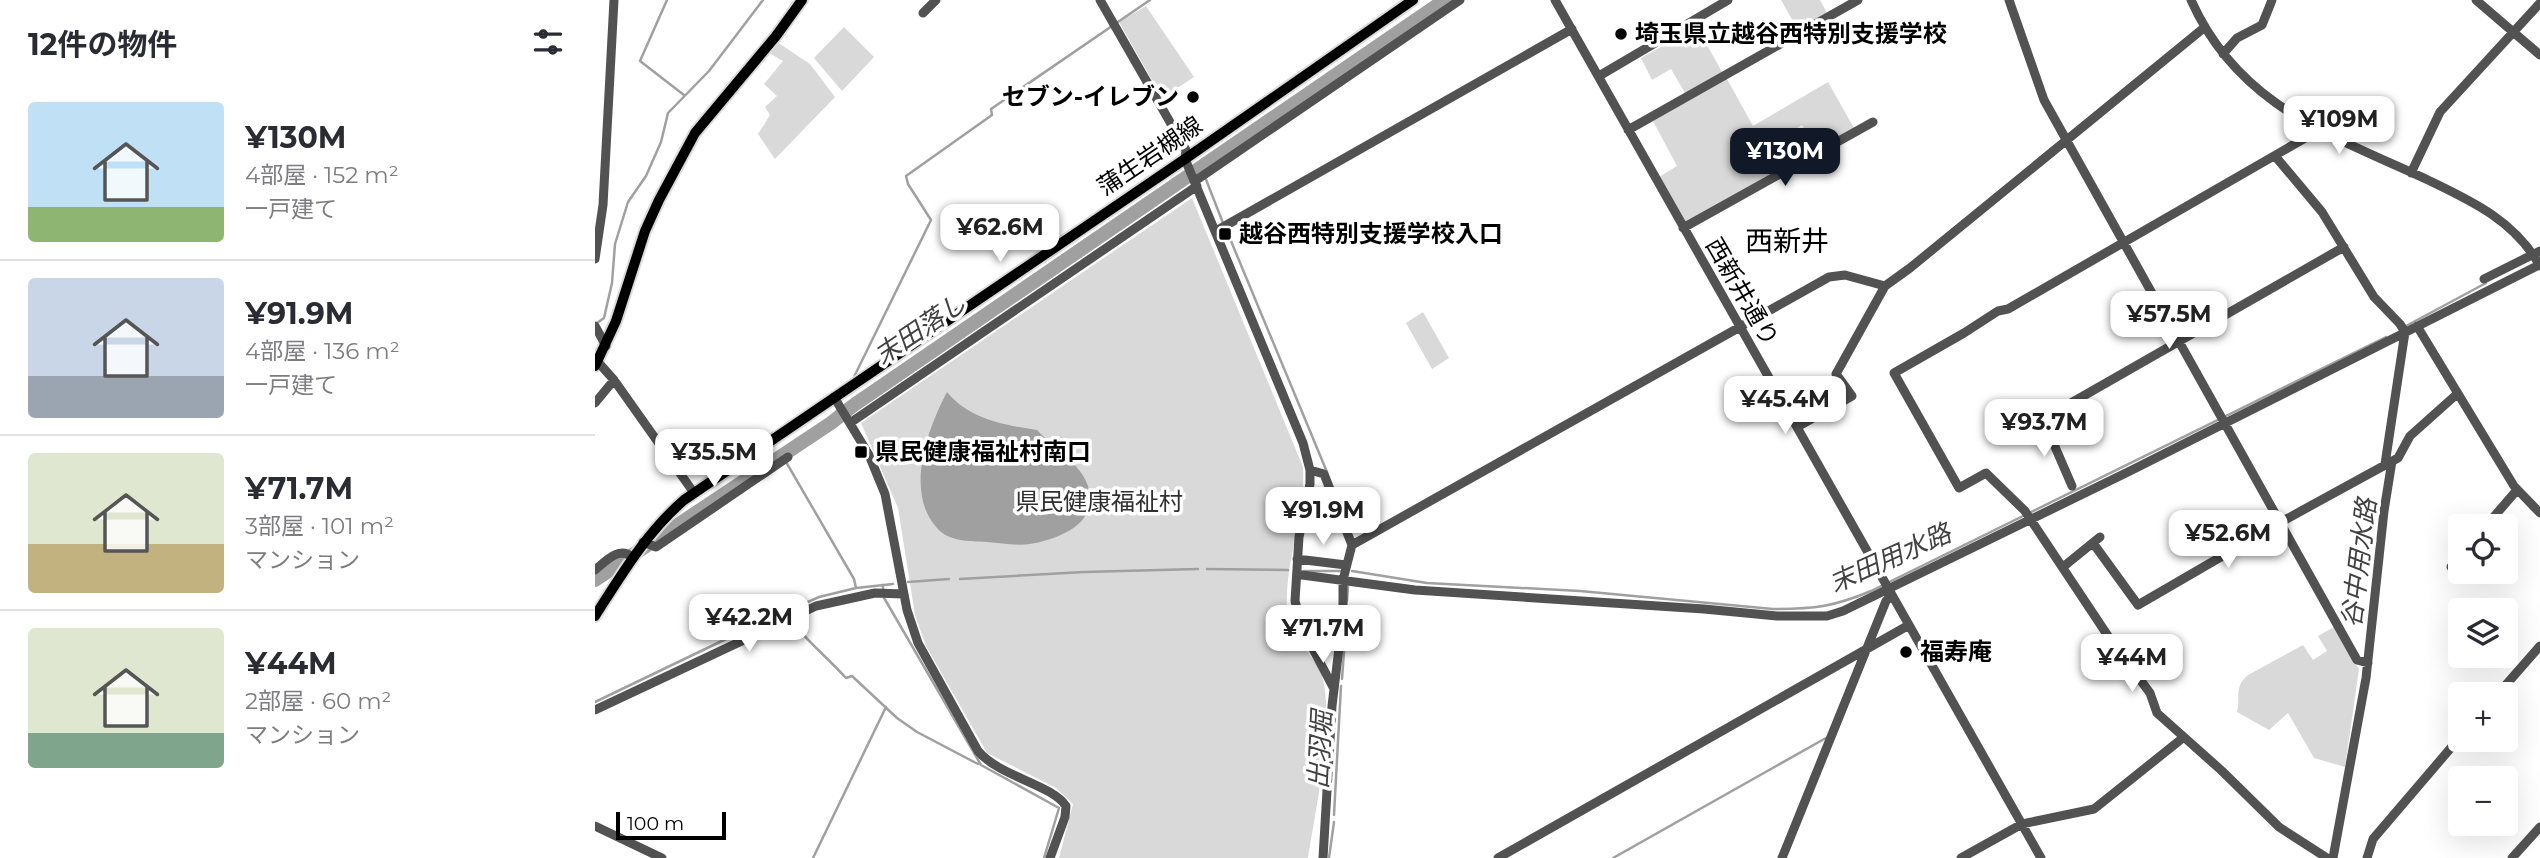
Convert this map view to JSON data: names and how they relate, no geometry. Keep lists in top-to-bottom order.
{
  "streets": {
    "main road": ["蒲生岩槻線"],
    "street": ["西新井通り"]
  },
  "districts": ["西新井"],
  "water": [
    "末田落し",
    "末田用水路",
    "谷中用水路",
    "出羽堀"
  ],
  "parks": ["県民健康福祉村"],
  "places": {
    "other": ["埼玉県立越谷西特別支援学校", "セブン-イレブン", "福寿庵"],
    "transit": ["越谷西特別支援学校入口", "県民健康福祉村南口"]
  },
  "scale_bar": "100 m",
  "page": {
    "heading": "12件の物件",
    "list": [
      {
        "name": "¥130M",
        "note": "4部屋 · 152 m² · 一戸建て"
      },
      {
        "name": "¥91.9M",
        "note": "4部屋 · 136 m² · 一戸建て"
      },
      {
        "name": "¥71.7M",
        "note": "3部屋 · 101 m² · マンション"
      },
      {
        "name": "¥44M",
        "note": "2部屋 · 60 m² · マンション"
      }
    ],
    "price": [
      "¥109M",
      "¥130M",
      "¥62.6M",
      "¥57.5M",
      "¥45.4M",
      "¥93.7M",
      "¥35.5M",
      "¥91.9M",
      "¥52.6M",
      "¥42.2M",
      "¥71.7M",
      "¥44M"
    ],
    "map_buttons": ["+", "−"],
    "scale": "100 m"
  }
}
